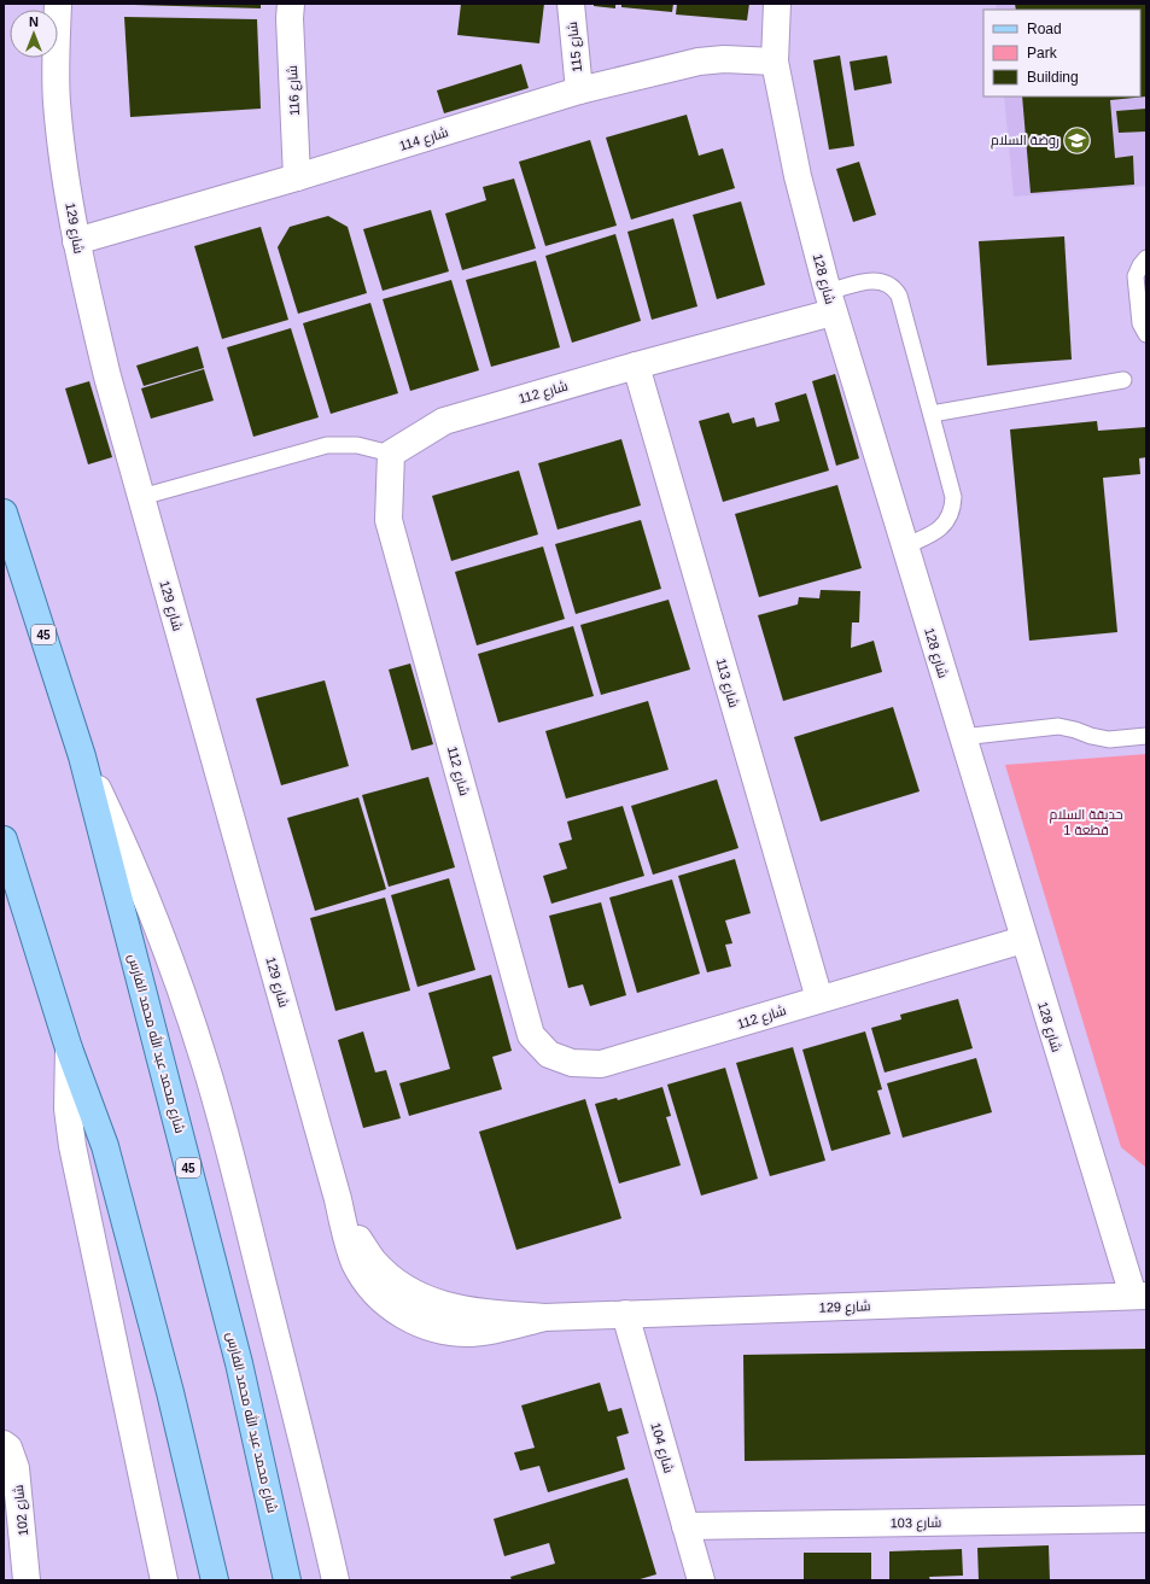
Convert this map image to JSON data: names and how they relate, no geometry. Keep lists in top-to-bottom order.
{
  "streets": {
    "main road": ["45", "شارع محمد عبد الله محمد الفارس"],
    "street": [
      "شارع 115",
      "شارع 116",
      "شارع 114",
      "شارع 129",
      "شارع 128",
      "شارع 112",
      "شارع 113",
      "شارع 104",
      "شارع 102",
      "شارع 103"
    ]
  },
  "crossings": [
    ["شارع 115", "شارع 114"],
    ["شارع 116", "شارع 114"],
    ["شارع 114", "شارع 129"],
    ["شارع 114", "شارع 128"],
    ["شارع 129", "شارع 128"],
    ["شارع 129", "شارع 104"],
    ["شارع 128", "شارع 112"],
    ["شارع 112", "شارع 113"],
    ["شارع 104", "شارع 103"]
  ],
  "parks": ["حديقة السلام قطعة 1"],
  "places": {
    "school or university": ["روضة السلام"]
  },
  "legend": ["Road", "Park", "Building"],
  "north": "top"
}
